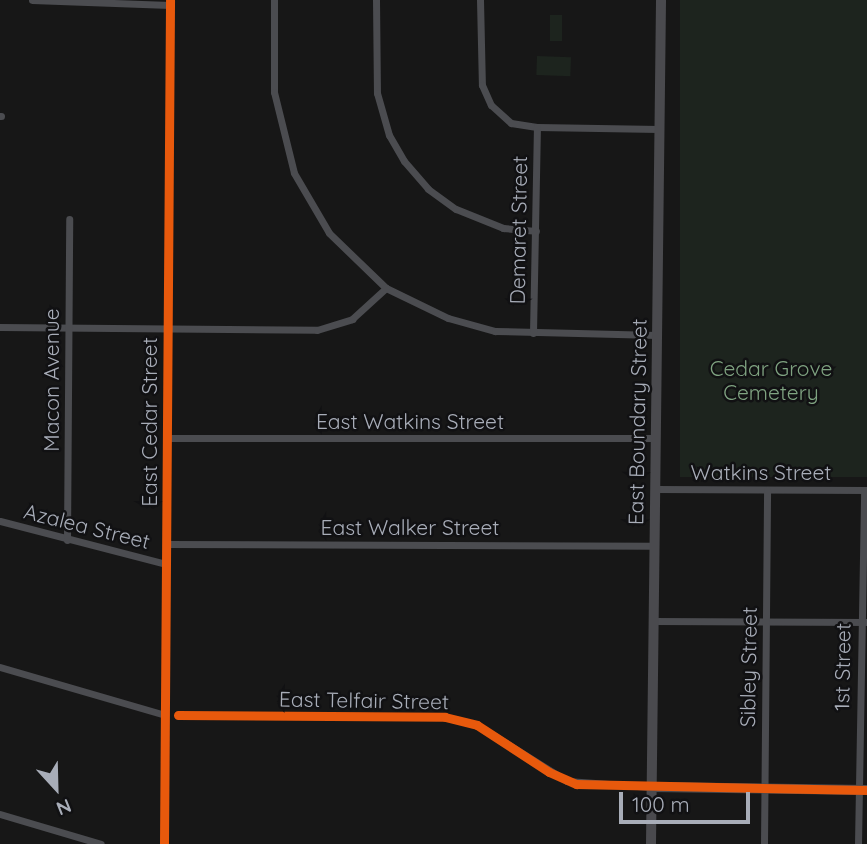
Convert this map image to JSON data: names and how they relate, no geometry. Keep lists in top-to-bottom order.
{
  "streets": {
    "main road": ["East Boundary Street", "East Telfair Street"],
    "street": [
      "Demaret Street",
      "Macon Avenue",
      "East Watkins Street",
      "East Cedar Street",
      "Watkins Street",
      "Azalea Street",
      "East Walker Street",
      "Sibley Street",
      "1st Street"
    ]
  },
  "crossings": [
    ["Macon Avenue", "Azalea Street"],
    ["East Watkins Street", "East Cedar Street"],
    ["East Watkins Street", "East Boundary Street"],
    ["East Cedar Street", "Azalea Street"],
    ["East Cedar Street", "East Walker Street"],
    ["East Boundary Street", "Watkins Street"],
    ["East Boundary Street", "East Walker Street"],
    ["East Boundary Street", "East Telfair Street"],
    ["Watkins Street", "Sibley Street"],
    ["Watkins Street", "1st Street"],
    ["Sibley Street", "East Telfair Street"],
    ["1st Street", "East Telfair Street"]
  ],
  "parks": ["Cedar Grove Cemetery"],
  "scale_bar": "100 m",
  "north": "bottom"
}
